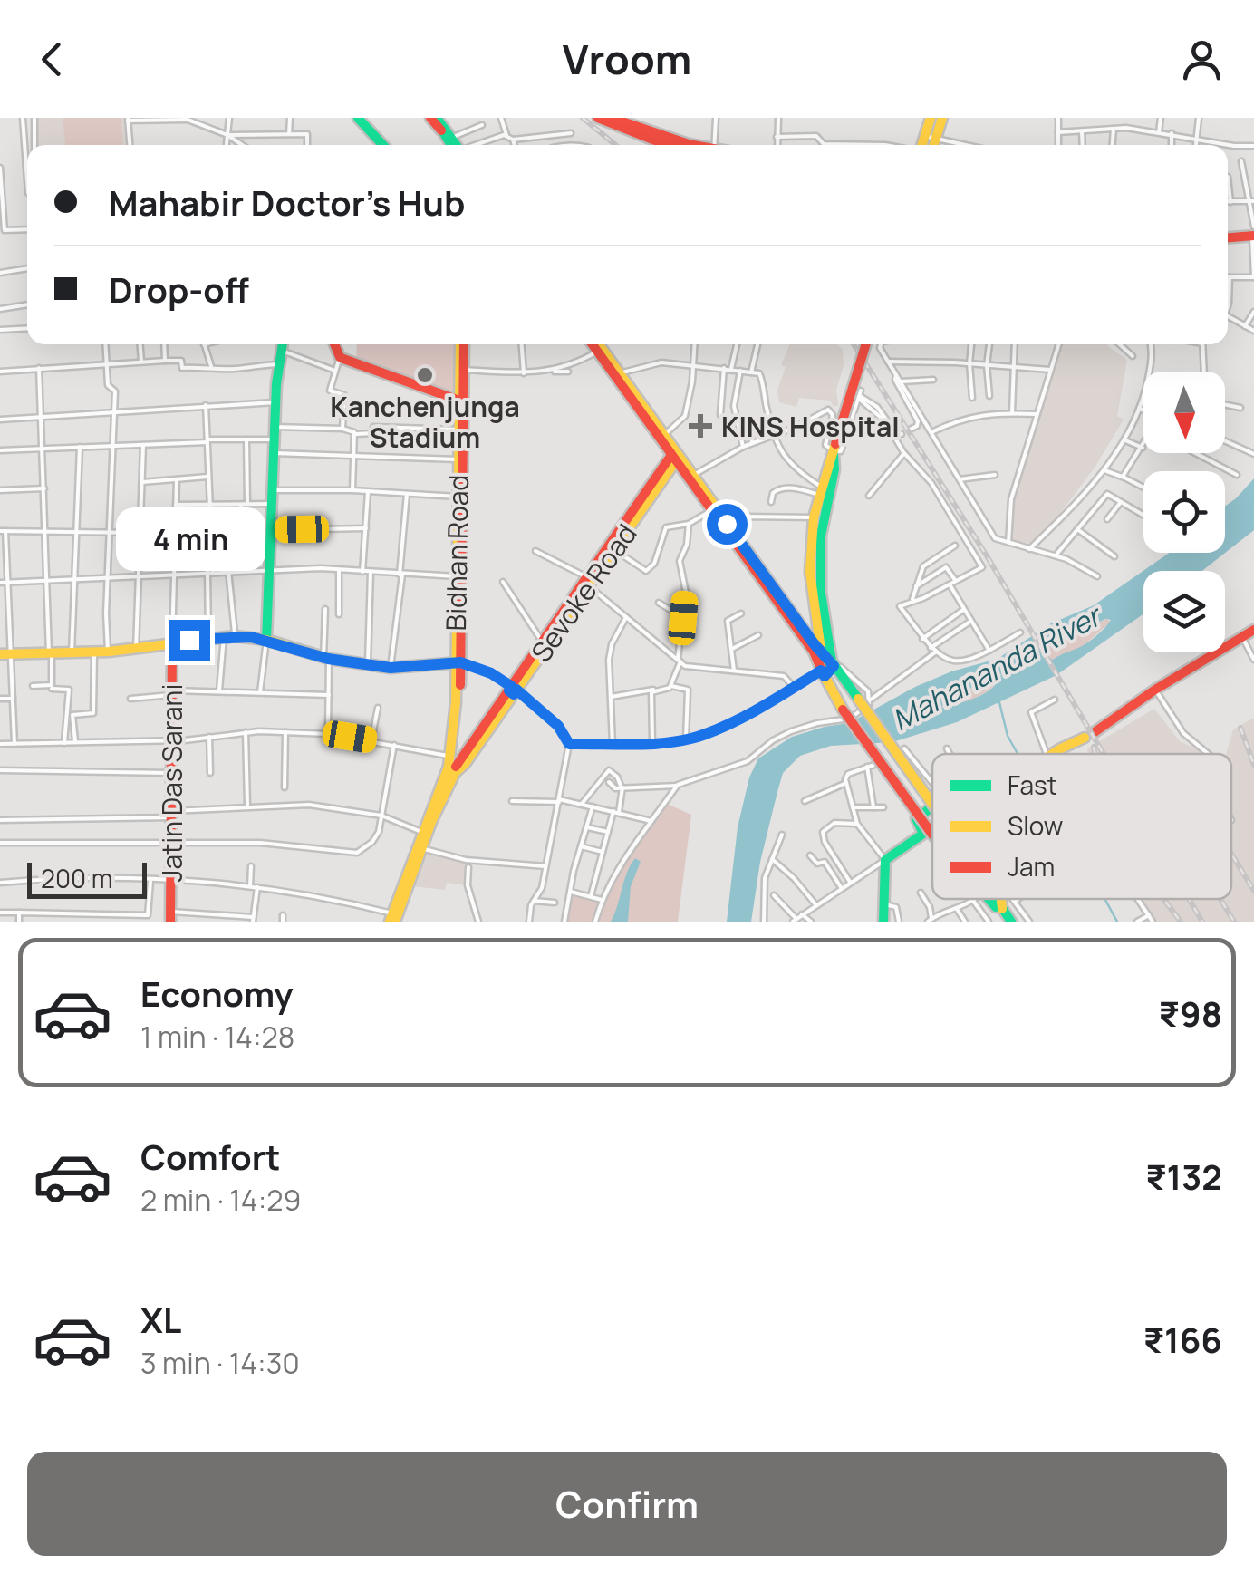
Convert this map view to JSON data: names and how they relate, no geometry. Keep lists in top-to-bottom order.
{
  "streets": {
    "main road": ["Bidhan Road", "Sevoke Road", "Jatin Das Sarani"]
  },
  "crossings": [
    ["Bidhan Road", "Sevoke Road"]
  ],
  "water": ["Mahananda River"],
  "places": {
    "other": ["Kanchenjunga Stadium"],
    "health": ["KINS Hospital"]
  },
  "legend": ["Fast", "Slow", "Jam"],
  "scale_bar": "200 m",
  "north": "bottom",
  "page": {
    "header": "Vroom",
    "banner": ["Mahabir Doctor's Hub", "Drop-off"],
    "bubble": "4 min",
    "scale": "200 m",
    "list": [
      {
        "name": "Economy",
        "note": "1 min · 14:28",
        "value": "₹98"
      },
      {
        "name": "Comfort",
        "note": "2 min · 14:29",
        "value": "₹132"
      },
      {
        "name": "XL",
        "note": "3 min · 14:30",
        "value": "₹166"
      }
    ],
    "buttons": "Confirm"
  }
}
